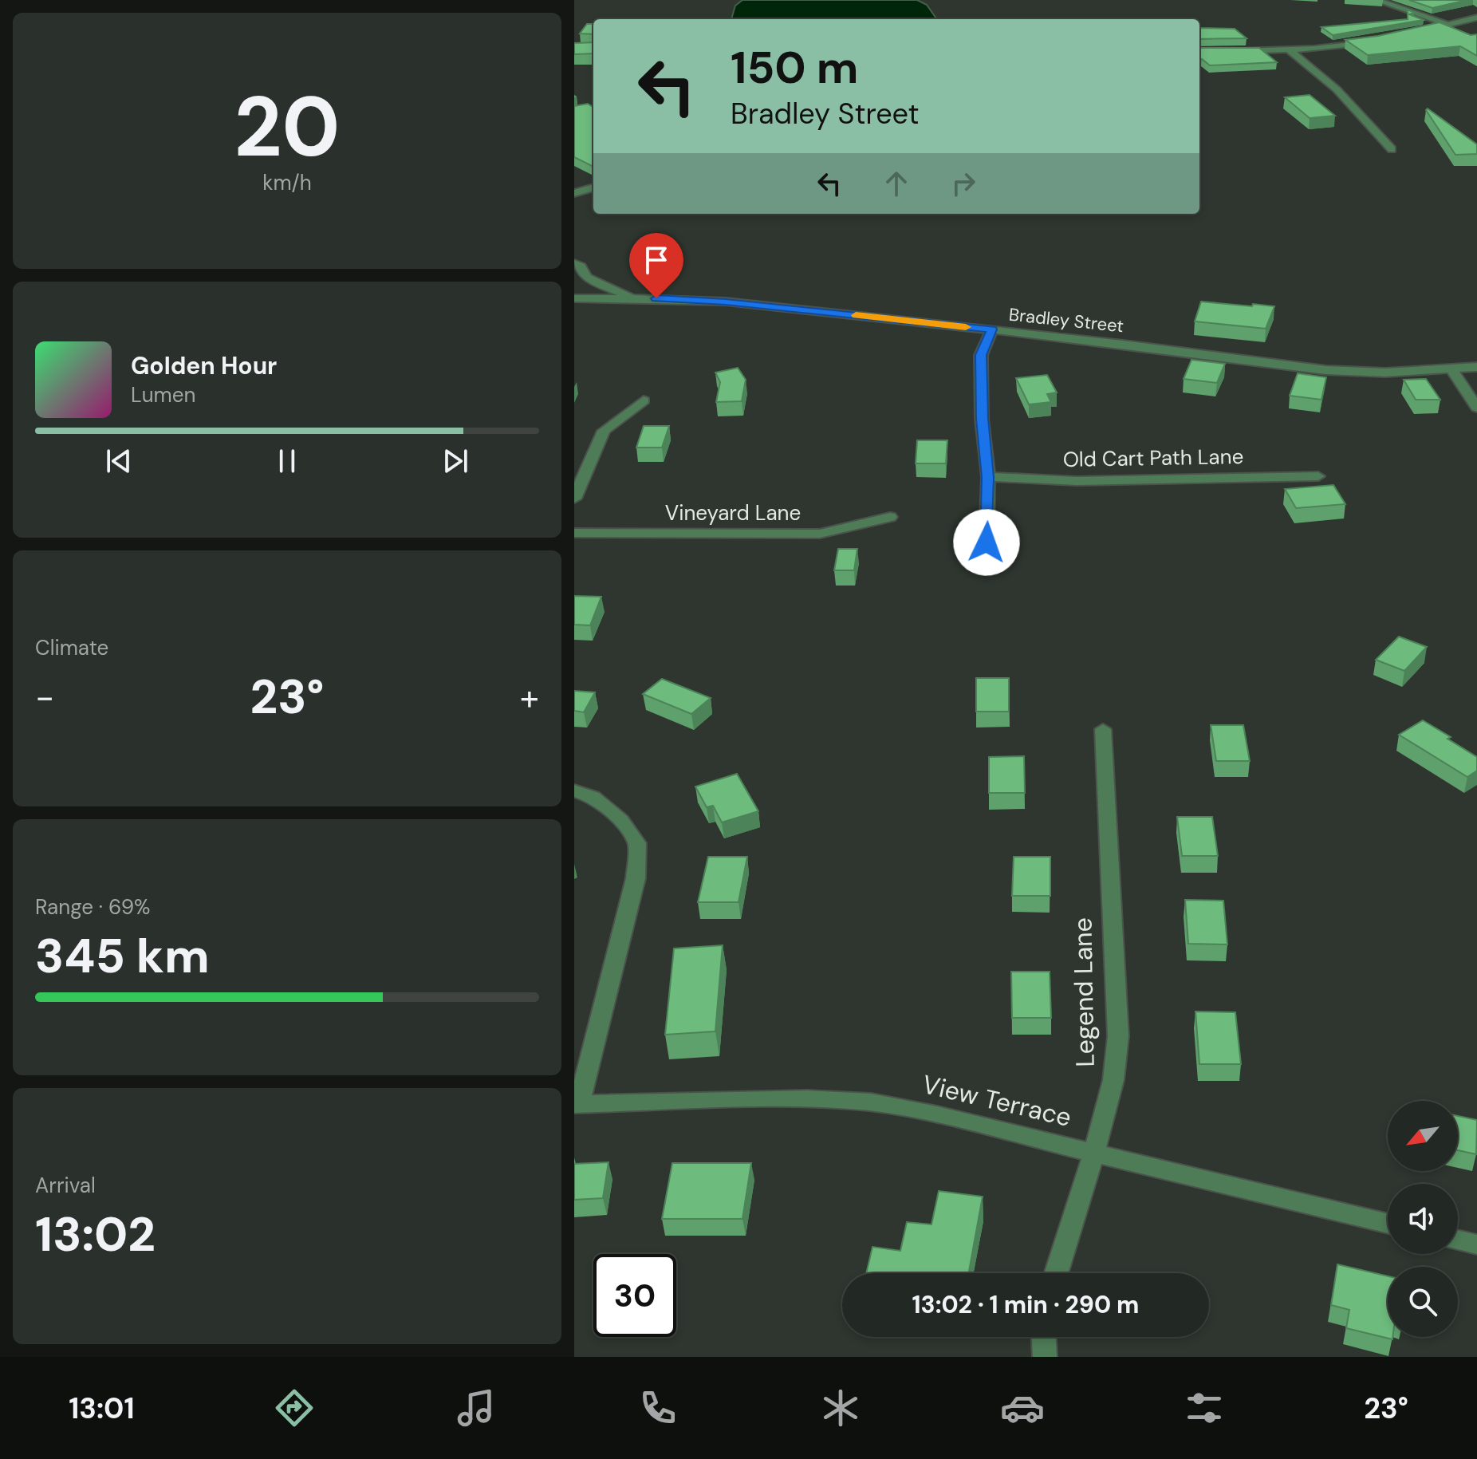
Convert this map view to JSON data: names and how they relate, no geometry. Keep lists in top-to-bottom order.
{
  "streets": {
    "street": [
      "Bradley Street",
      "Old Cart Path Lane",
      "Vineyard Lane",
      "Legend Lane",
      "View Terrace"
    ]
  },
  "crossings": [
    ["Legend Lane", "View Terrace"]
  ],
  "north": "bottom left",
  "page": {
    "tile": [
      ["20", "km/h"],
      "Climate",
      ["Range · 69%", "345 km"],
      ["Arrival", "13:02"]
    ],
    "turn": ["150 m", "Bradley Street"],
    "song": ["Golden Hour", "Lumen"],
    "heat": ["−", "23°", "+"],
    "limit": "30",
    "trip": "13:02 · 1 min · 290 m",
    "tabs": ["13:01", "23°"]
  }
}
